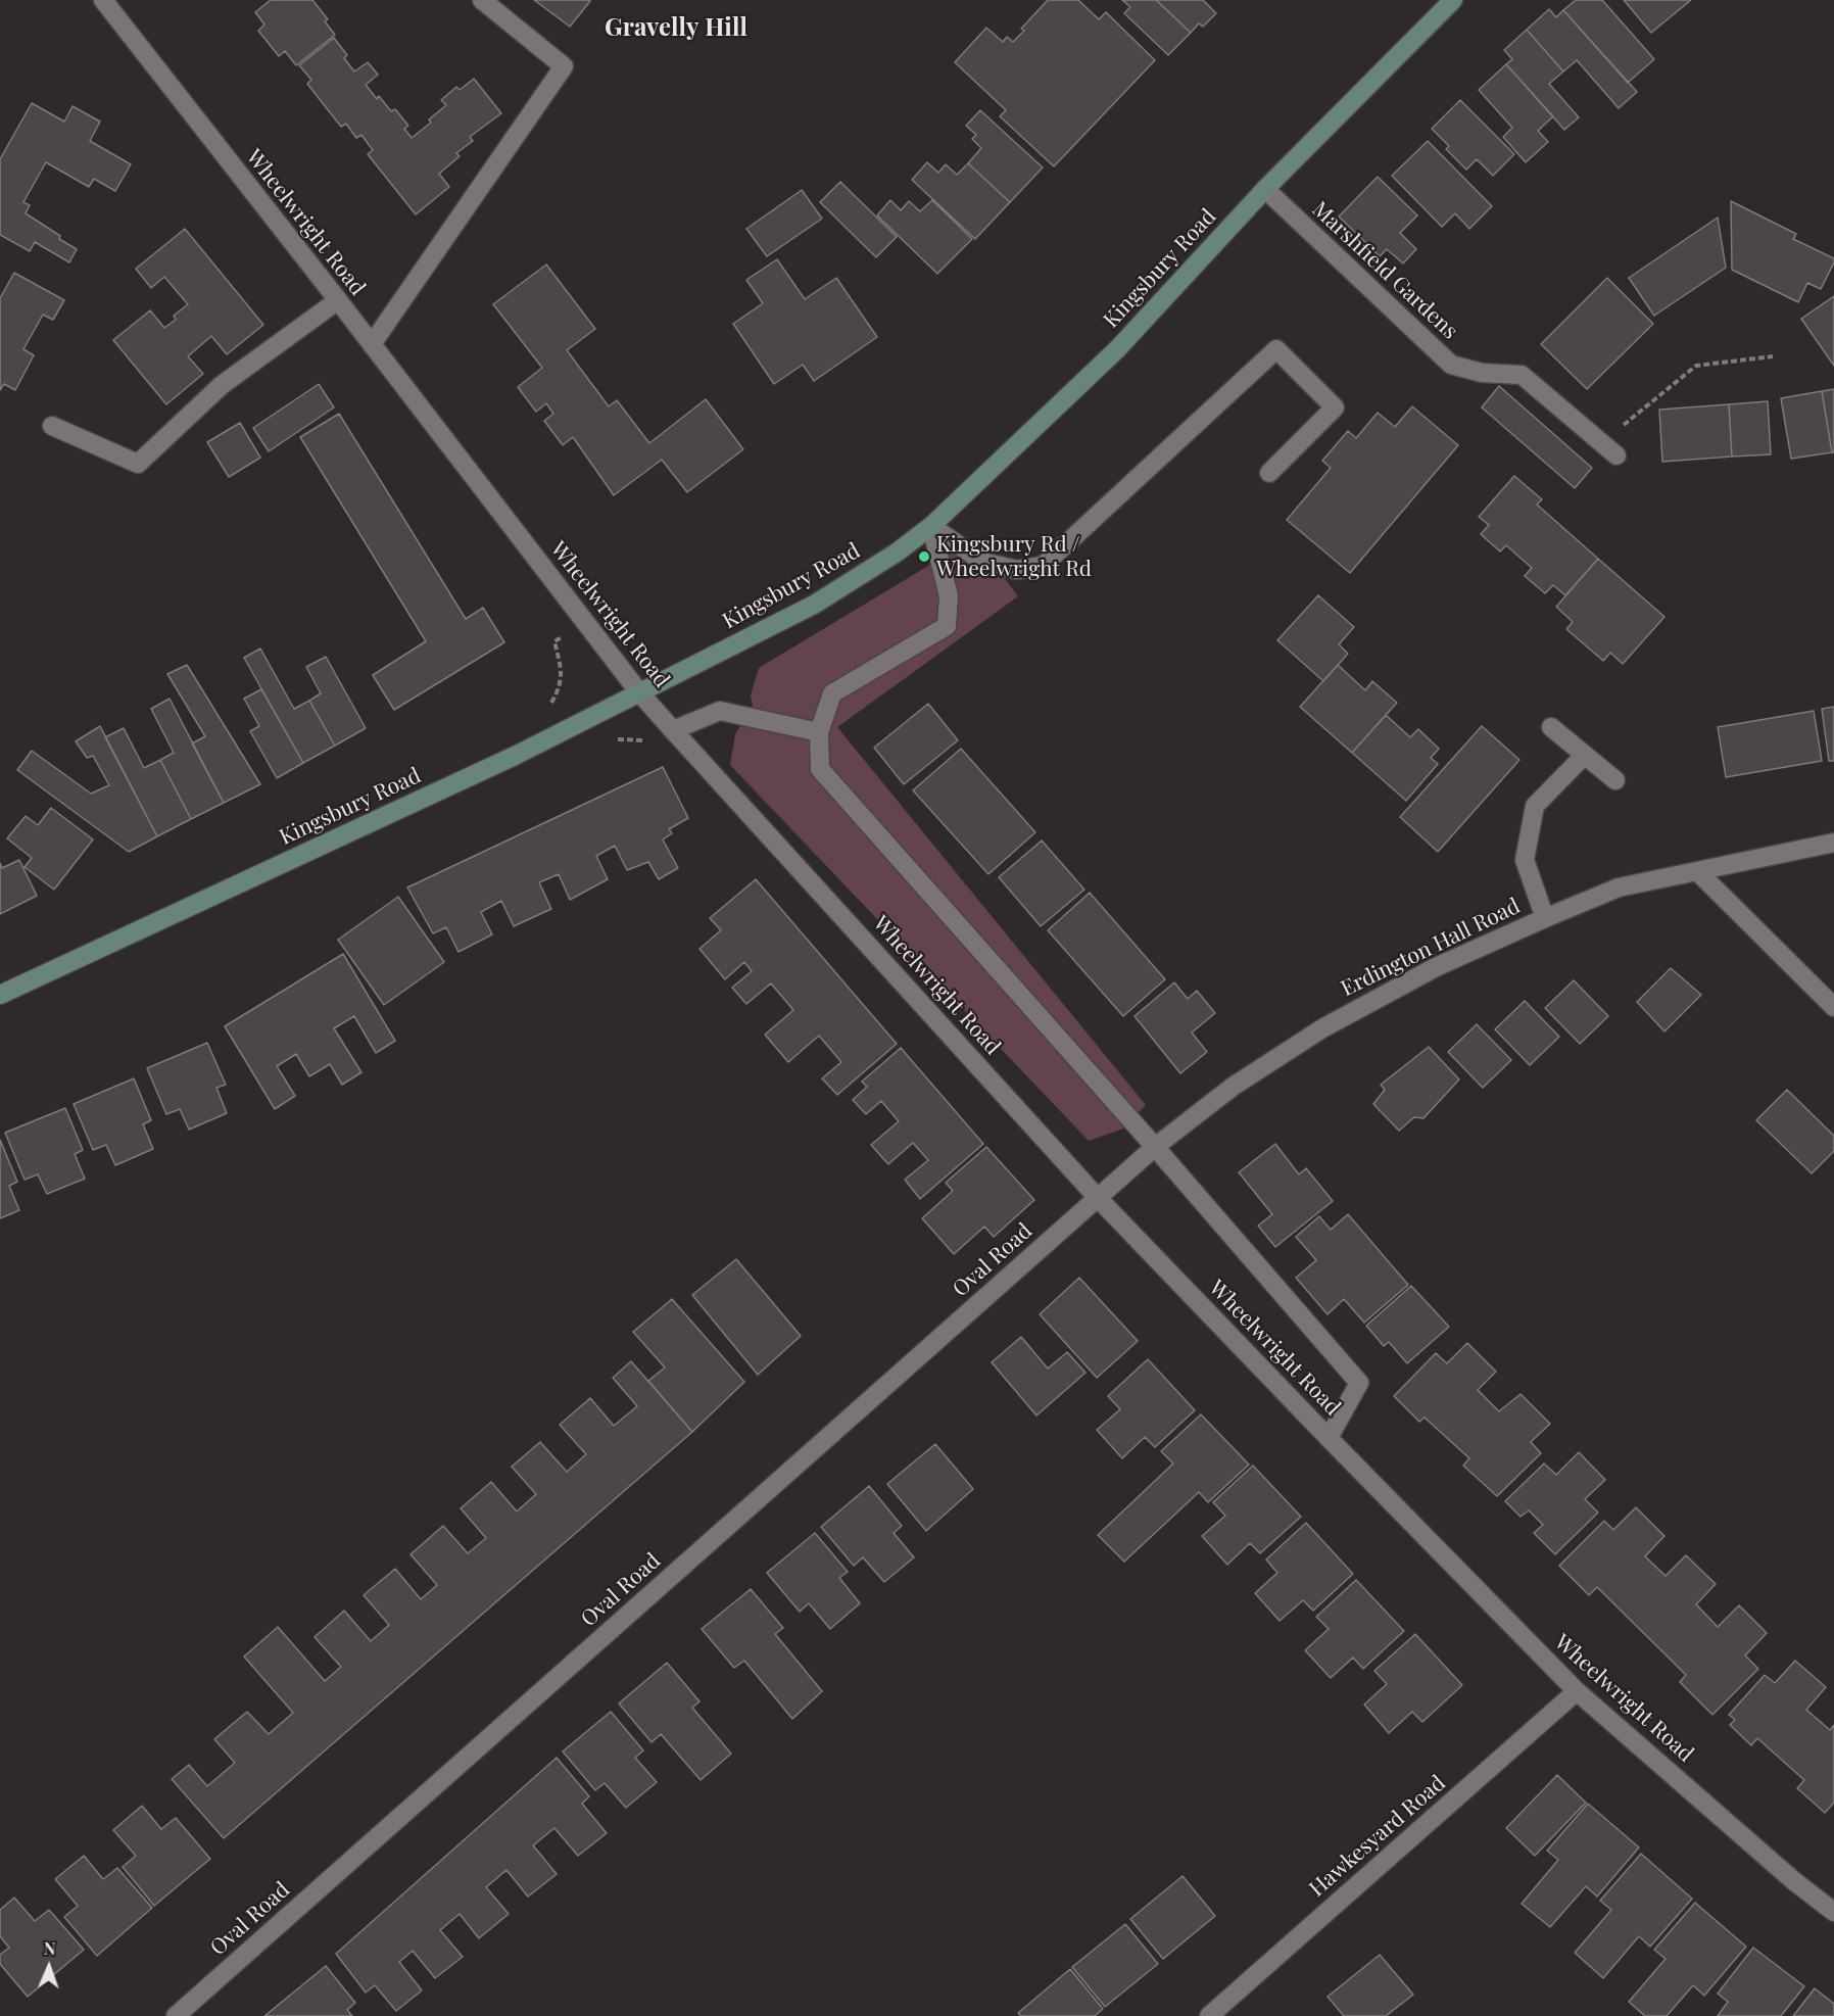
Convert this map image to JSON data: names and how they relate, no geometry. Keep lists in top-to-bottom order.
{
  "streets": {
    "street": [
      "Wheelwright Road",
      "Kingsbury Road",
      "Marshfield Gardens",
      "Erdington Hall Road",
      "Oval Road",
      "Hawkesyard Road"
    ]
  },
  "crossings": [
    ["Wheelwright Road", "Kingsbury Road"],
    ["Wheelwright Road", "Erdington Hall Road"],
    ["Wheelwright Road", "Oval Road"],
    ["Wheelwright Road", "Hawkesyard Road"],
    ["Kingsbury Road", "Marshfield Gardens"],
    ["Erdington Hall Road", "Oval Road"]
  ],
  "districts": ["Gravelly Hill"],
  "places": ["Kingsbury Rd / Wheelwright Rd"],
  "north": "top"
}
